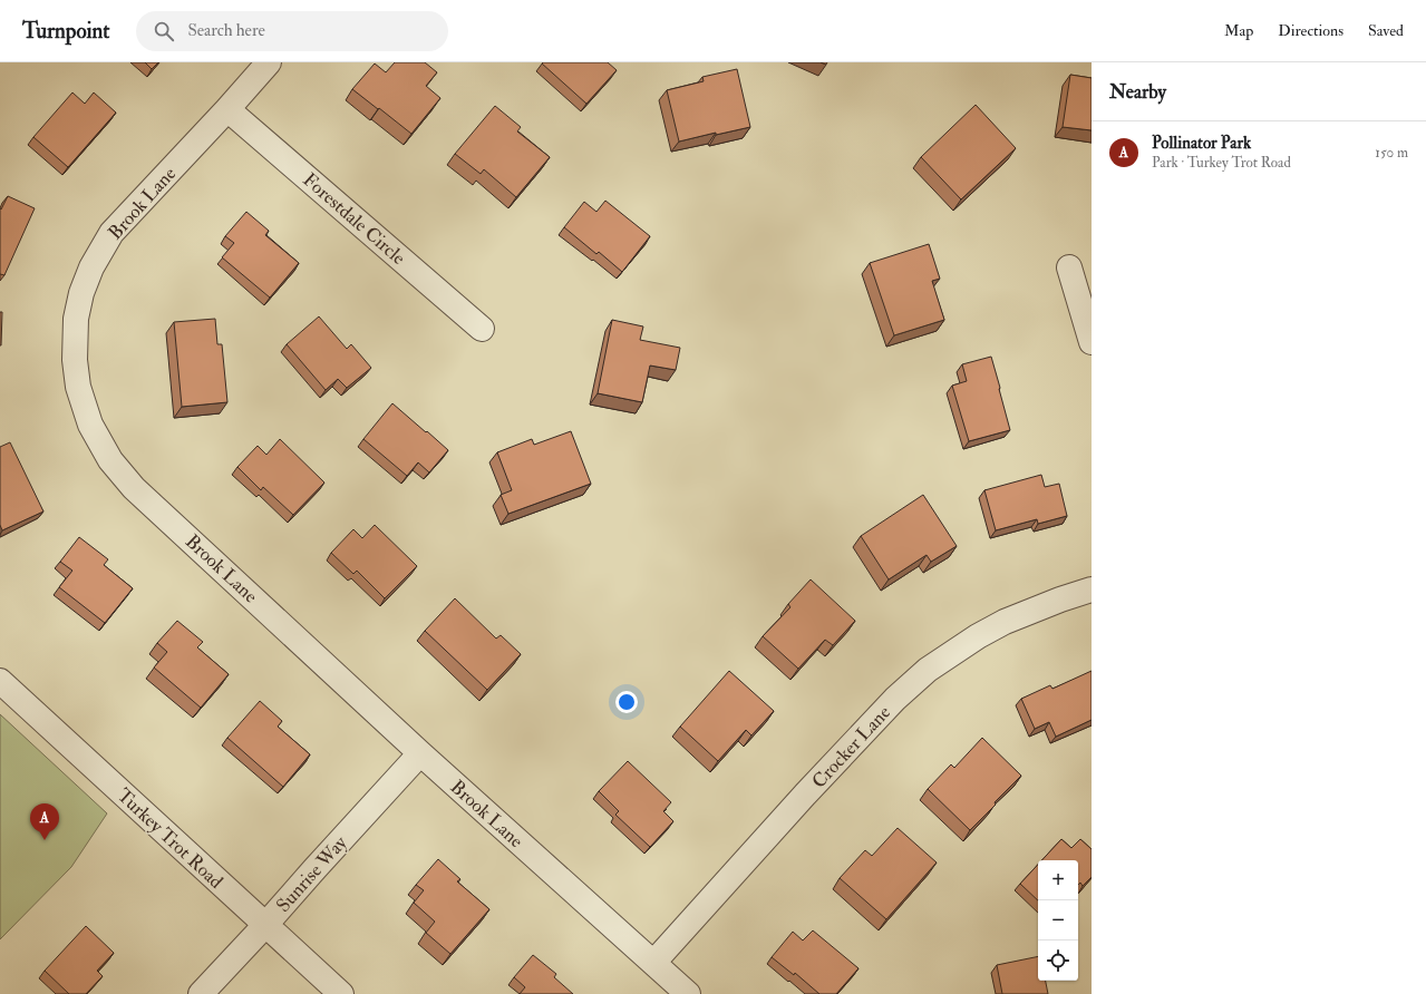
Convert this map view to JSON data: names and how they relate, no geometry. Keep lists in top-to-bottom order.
{
  "streets": {
    "street": [
      "Brook Lane",
      "Forestdale Circle",
      "Crocker Lane",
      "Turkey Trot Road",
      "Sunrise Way"
    ]
  },
  "crossings": [
    ["Brook Lane", "Forestdale Circle"],
    ["Brook Lane", "Crocker Lane"],
    ["Brook Lane", "Sunrise Way"],
    ["Turkey Trot Road", "Sunrise Way"]
  ],
  "page": {
    "header": "Turnpoint",
    "search": "Search here",
    "nav": ["Map", "Directions", "Saved"],
    "heading": "Nearby",
    "list": [
      {
        "mark": "A",
        "name": "Pollinator Park",
        "note": "Park · Turkey Trot Road",
        "value": "150 m"
      }
    ],
    "pins": "A",
    "map_buttons": ["+", "−"]
  }
}
